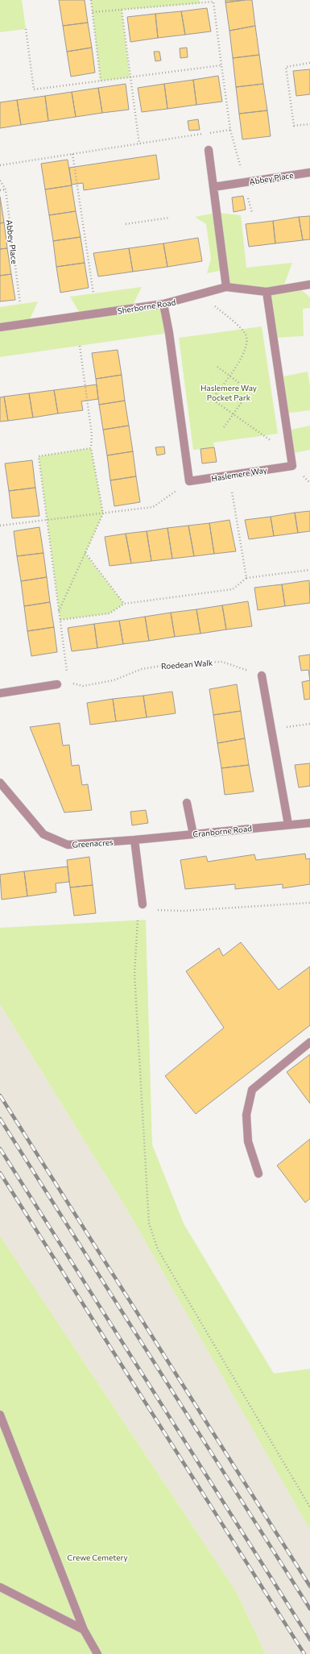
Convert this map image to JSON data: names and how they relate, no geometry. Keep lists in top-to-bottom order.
{
  "streets": {
    "street": [
      "Abbey Place",
      "Sherborne Road",
      "Haslemere Way",
      "Cranborne Road",
      "Greenacres"
    ],
    "path": ["Roedean Walk"]
  },
  "crossings": [
    ["Sherborne Road", "Haslemere Way"],
    ["Cranborne Road", "Greenacres"]
  ],
  "parks": ["Haslemere Way Pocket Park", "Crewe Cemetery"]
}
